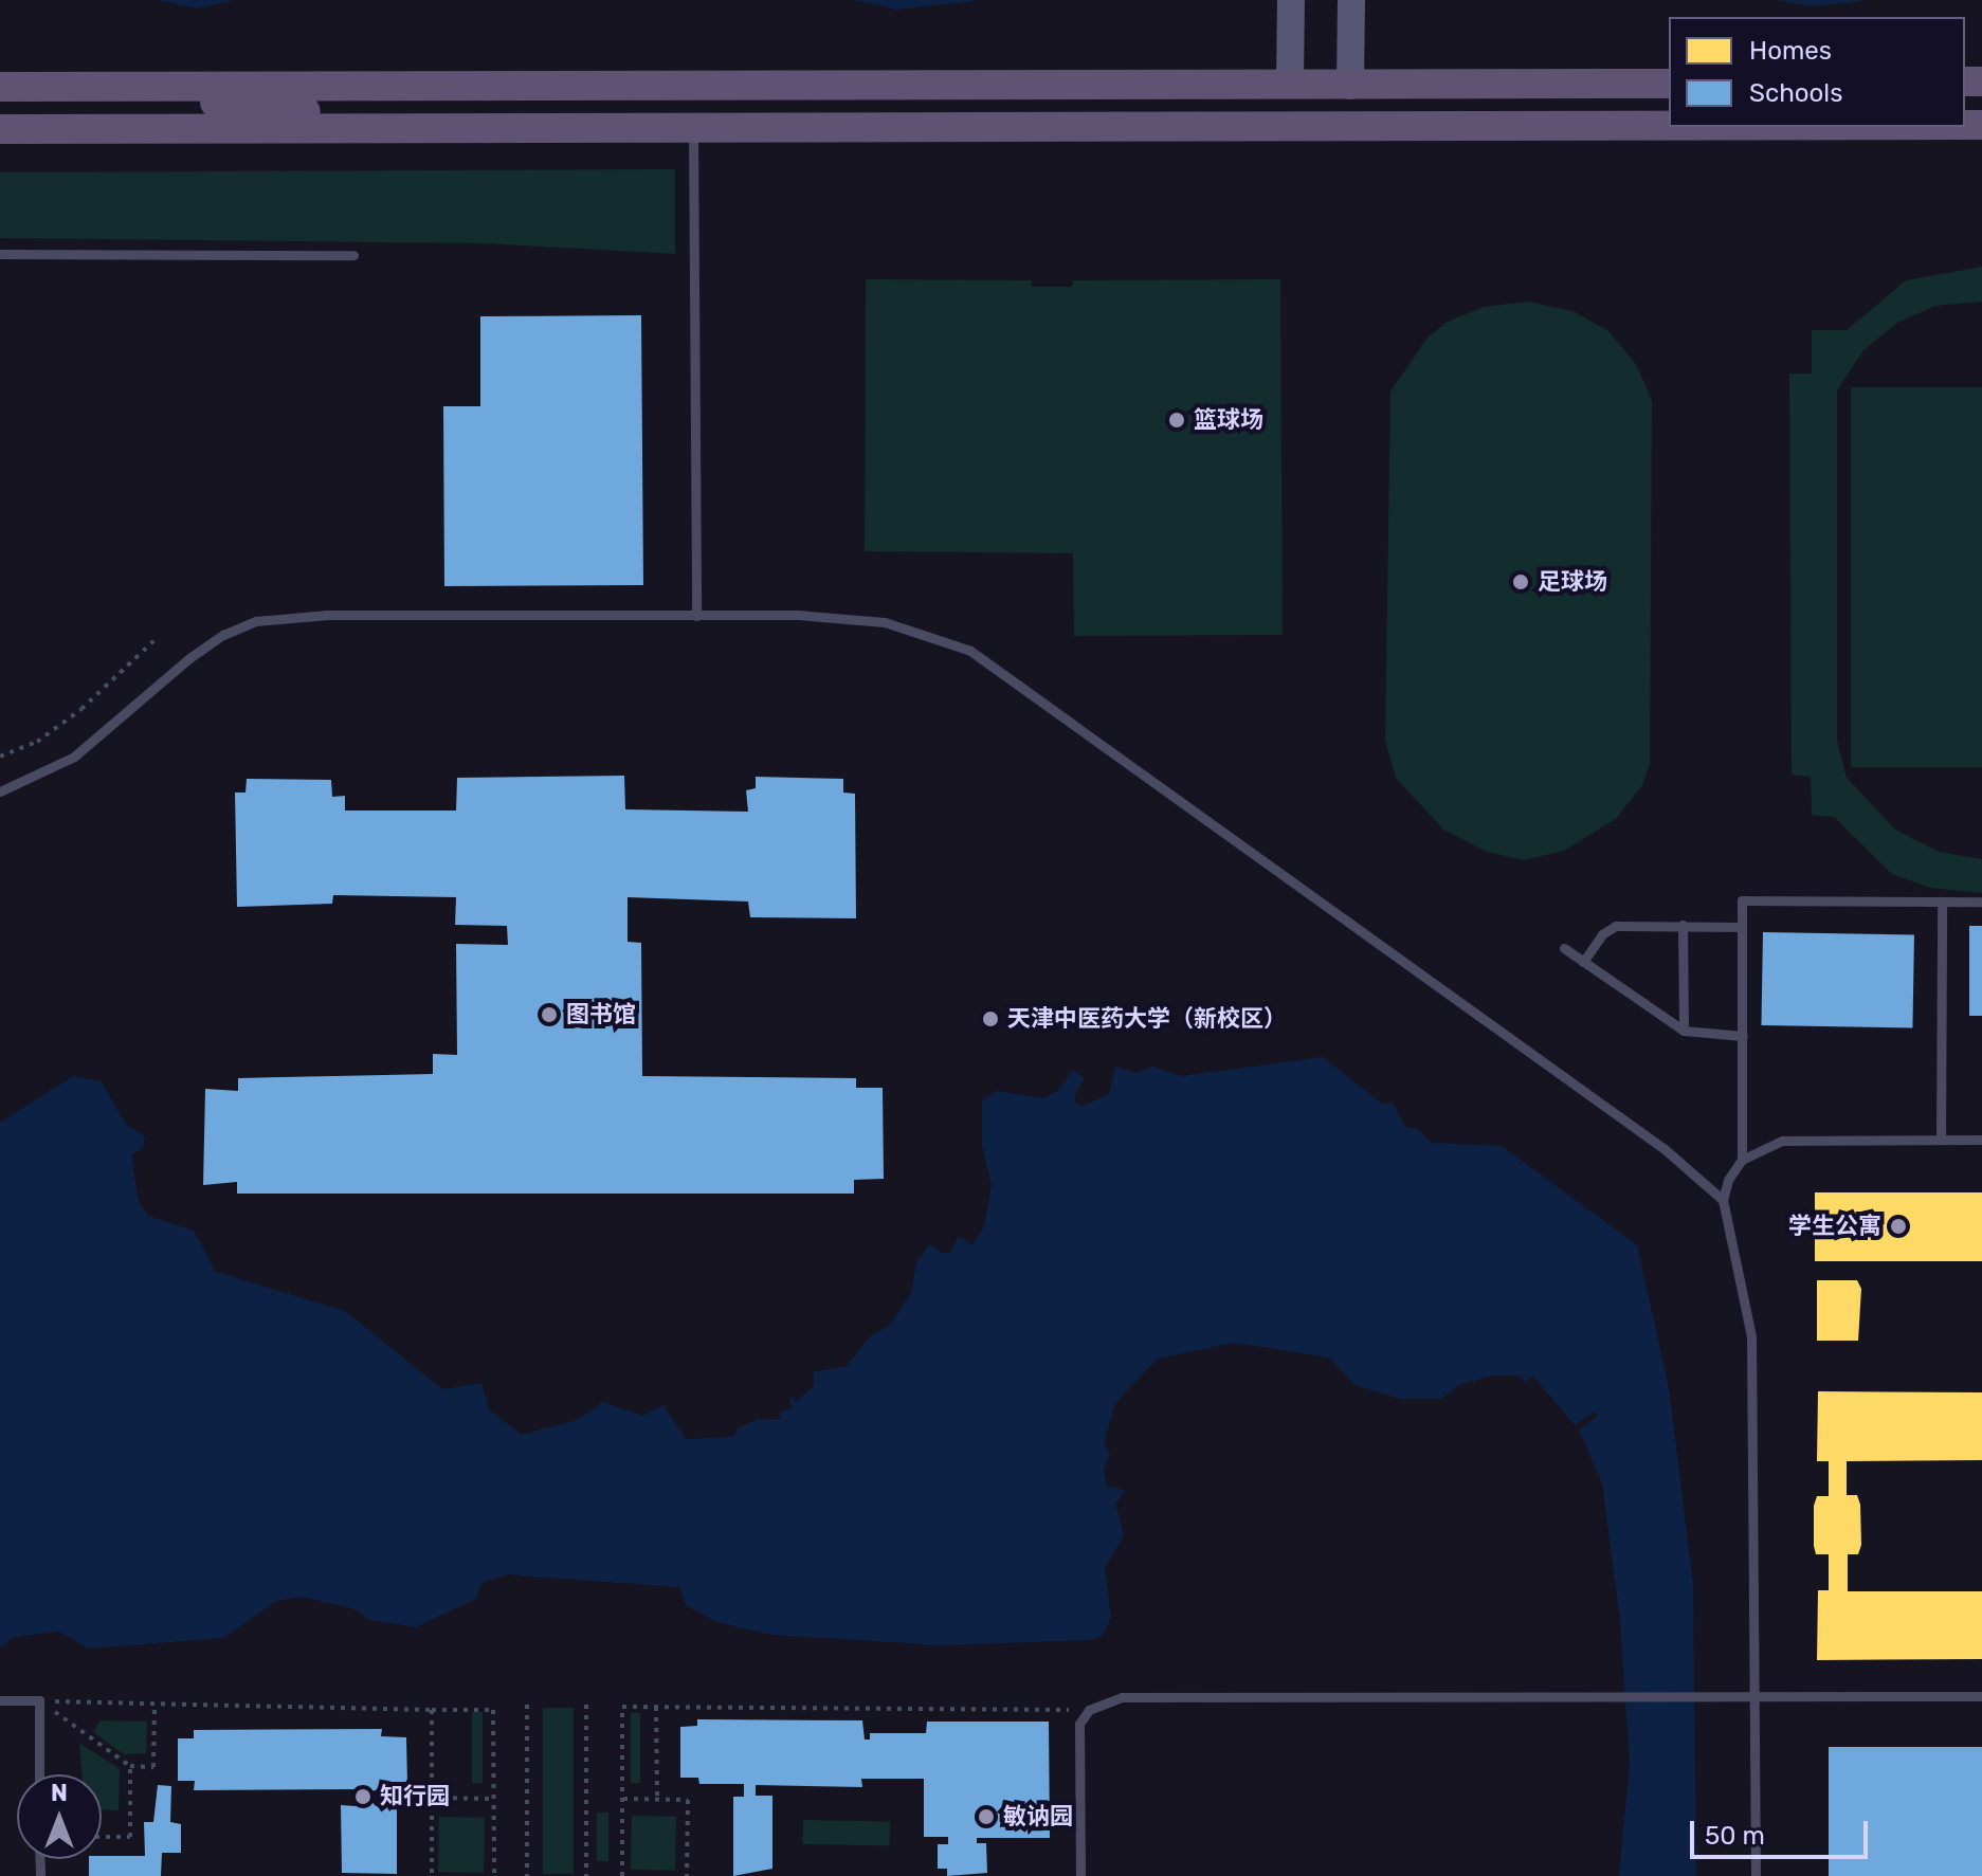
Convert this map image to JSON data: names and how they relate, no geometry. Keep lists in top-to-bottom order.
{
  "places": [
    "篮球场",
    "足球场",
    "图书馆",
    "天津中医药大学（新校区）",
    "学生公寓",
    "知行园",
    "敏讷园"
  ],
  "legend": ["Homes", "Schools"],
  "scale_bar": "50 m",
  "north": "top"
}
